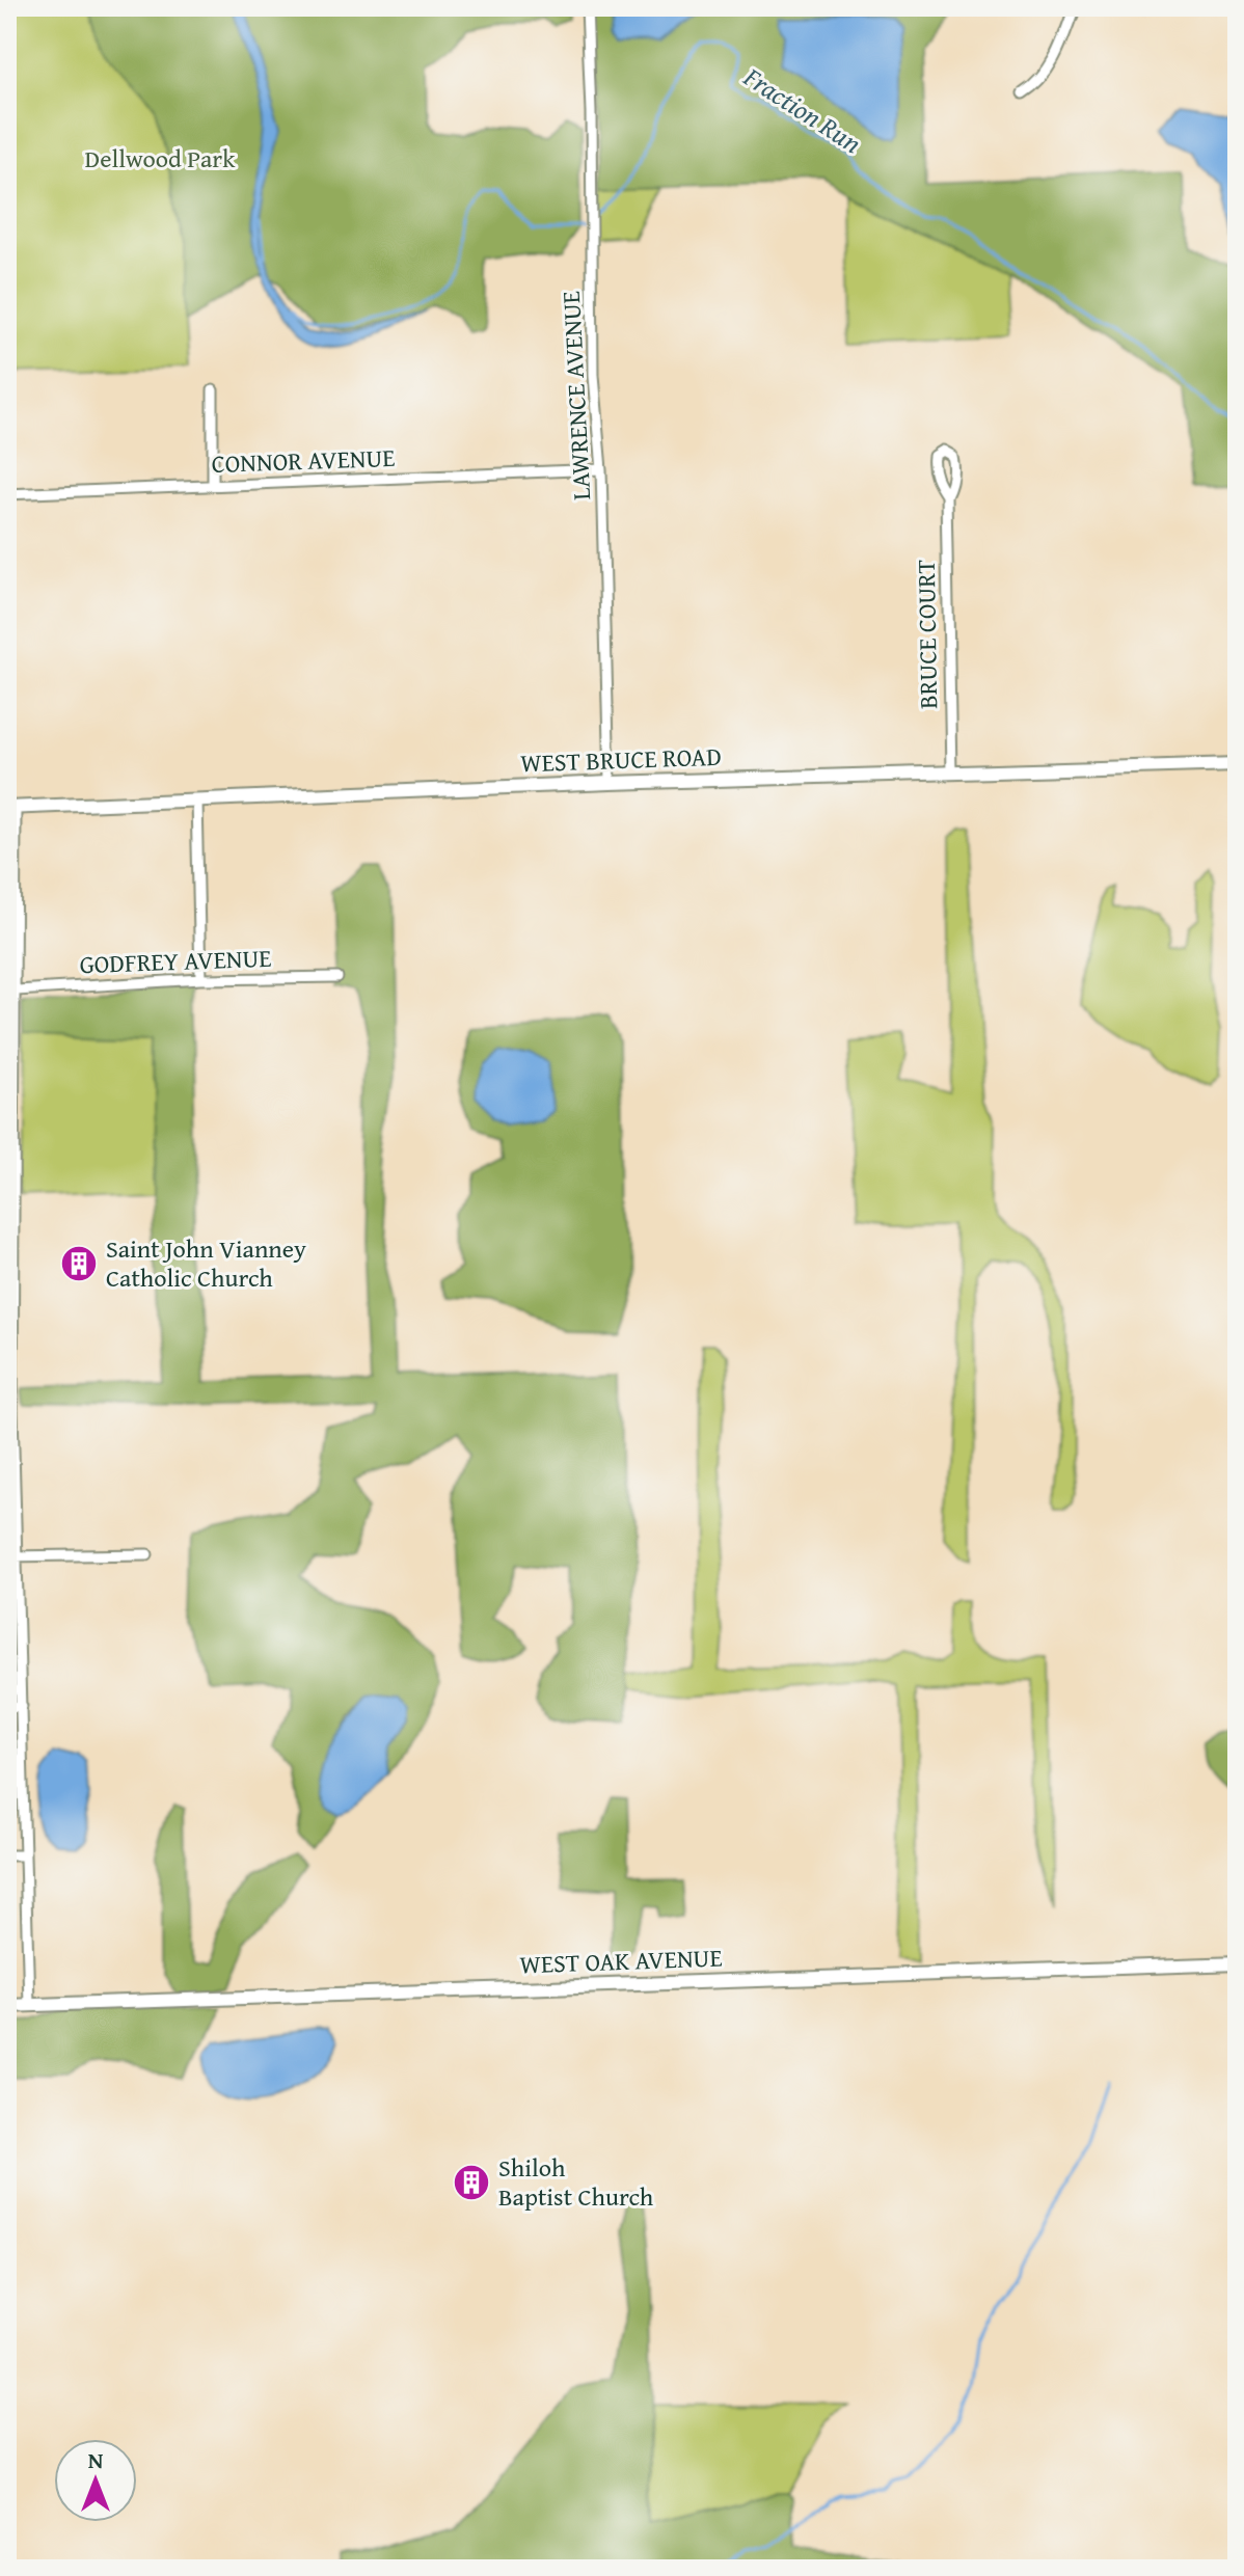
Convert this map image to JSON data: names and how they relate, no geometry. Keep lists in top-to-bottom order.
{
  "streets": {
    "street": [
      "LAWRENCE AVENUE",
      "CONNOR AVENUE",
      "BRUCE COURT",
      "WEST BRUCE ROAD",
      "GODFREY AVENUE",
      "WEST OAK AVENUE"
    ]
  },
  "crossings": [
    ["LAWRENCE AVENUE", "CONNOR AVENUE"],
    ["LAWRENCE AVENUE", "WEST BRUCE ROAD"],
    ["BRUCE COURT", "WEST BRUCE ROAD"]
  ],
  "water": ["Fraction Run"],
  "parks": ["Dellwood Park"],
  "places": {
    "building": ["Saint John Vianney Catholic Church", "Shiloh Baptist Church"]
  },
  "north": "top"
}
